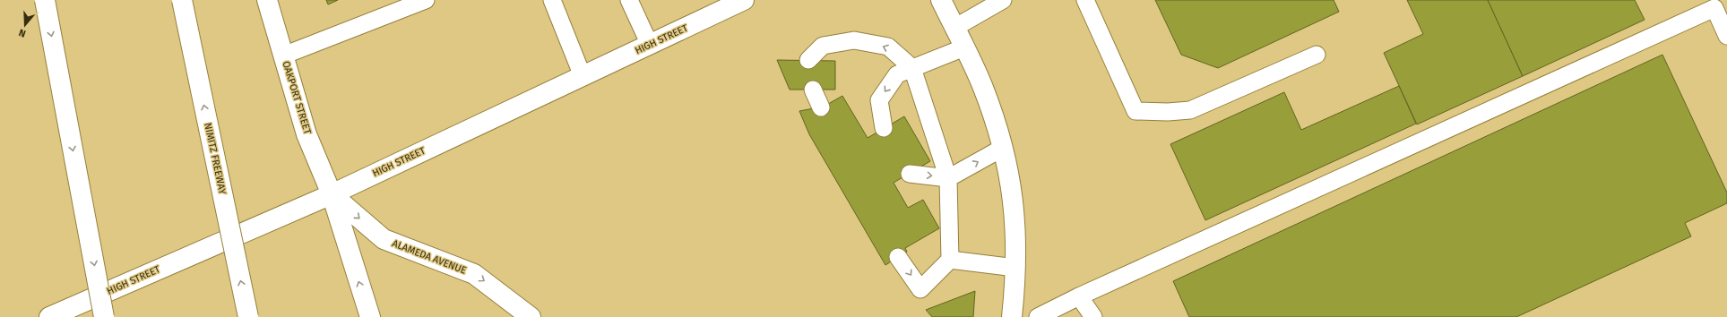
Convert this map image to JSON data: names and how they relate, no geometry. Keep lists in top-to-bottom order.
{
  "streets": {
    "main road": [
      "HIGH STREET",
      "OAKPORT STREET",
      "NIMITZ FREEWAY",
      "ALAMEDA AVENUE"
    ]
  },
  "crossings": [
    ["HIGH STREET", "OAKPORT STREET"],
    ["HIGH STREET", "ALAMEDA AVENUE"],
    ["OAKPORT STREET", "ALAMEDA AVENUE"]
  ],
  "one_way": ["OAKPORT STREET", "ALAMEDA AVENUE"],
  "north": "bottom"
}
